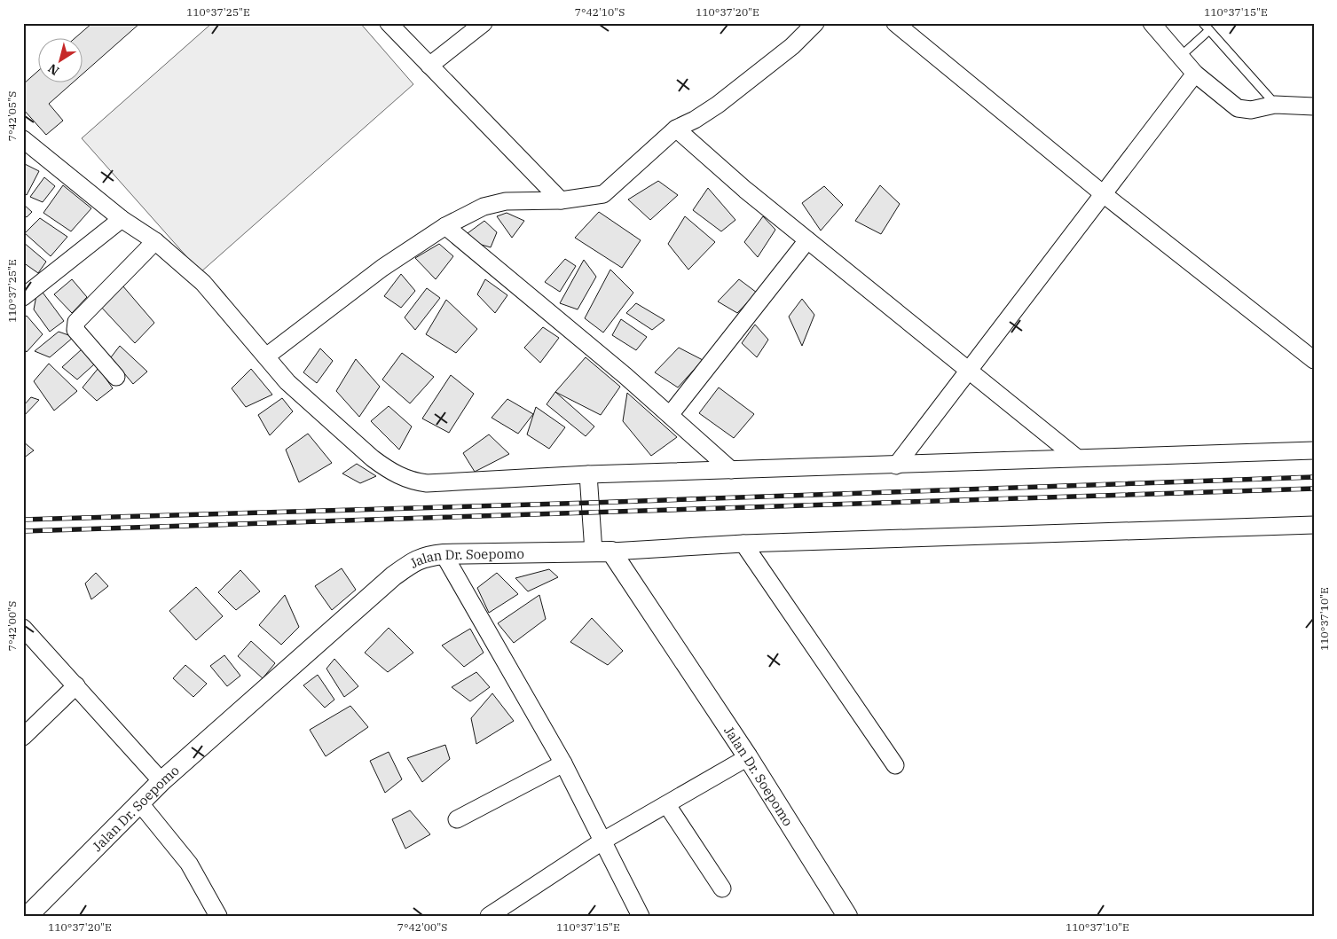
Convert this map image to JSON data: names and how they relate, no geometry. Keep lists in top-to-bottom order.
{
  "streets": {
    "street": ["Jalan Dr. Soepomo"]
  },
  "north": "bottom left",
  "coordinates": [
    "110°37'25\"E",
    "7°42'10\"S",
    "110°37'20\"E",
    "110°37'15\"E",
    "7°42'05\"S",
    "110°37'10\"E",
    "7°42'00\"S"
  ]
}
